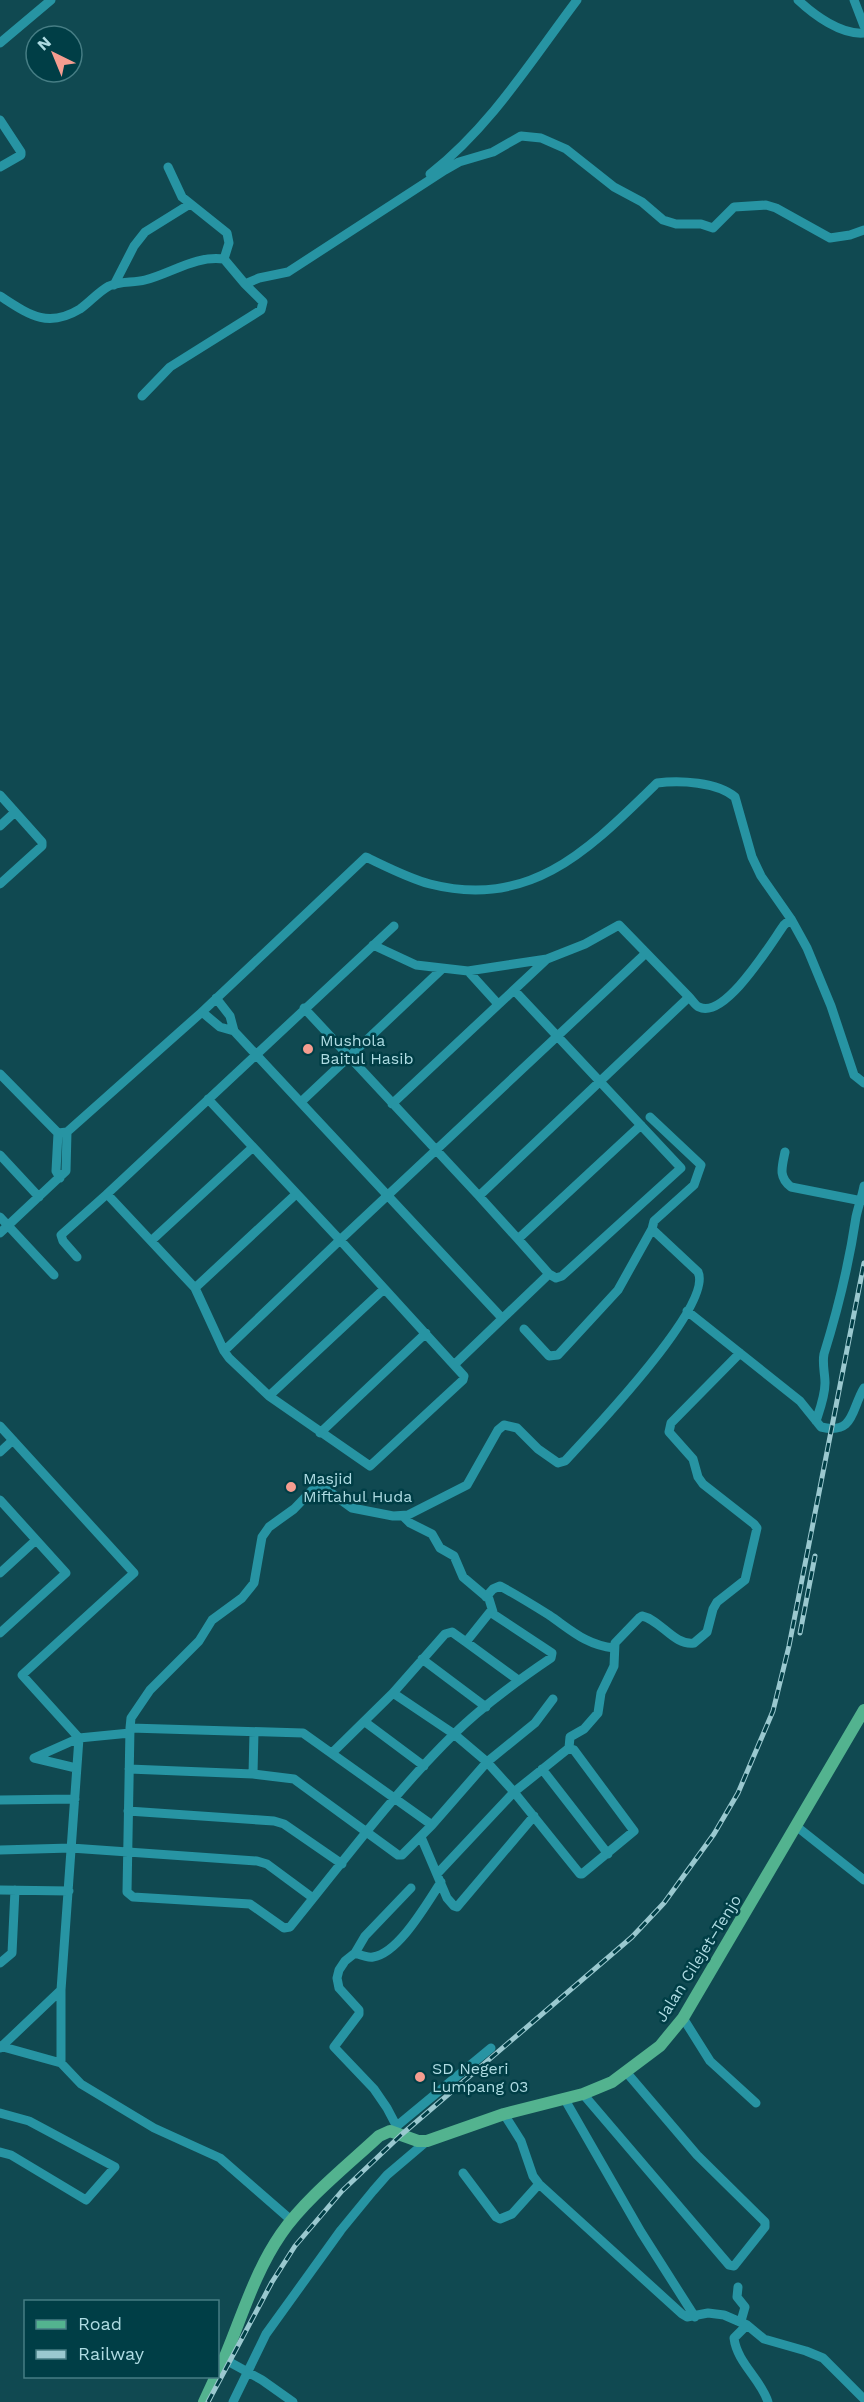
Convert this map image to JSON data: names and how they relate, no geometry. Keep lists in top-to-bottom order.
{
  "streets": {
    "main road": ["Jalan Cilejet–Tenjo"]
  },
  "places": ["Mushola Baitul Hasib", "Masjid Miftahul Huda", "SD Negeri Lumpang 03"],
  "legend": ["Road", "Railway"],
  "north": "top left"
}
